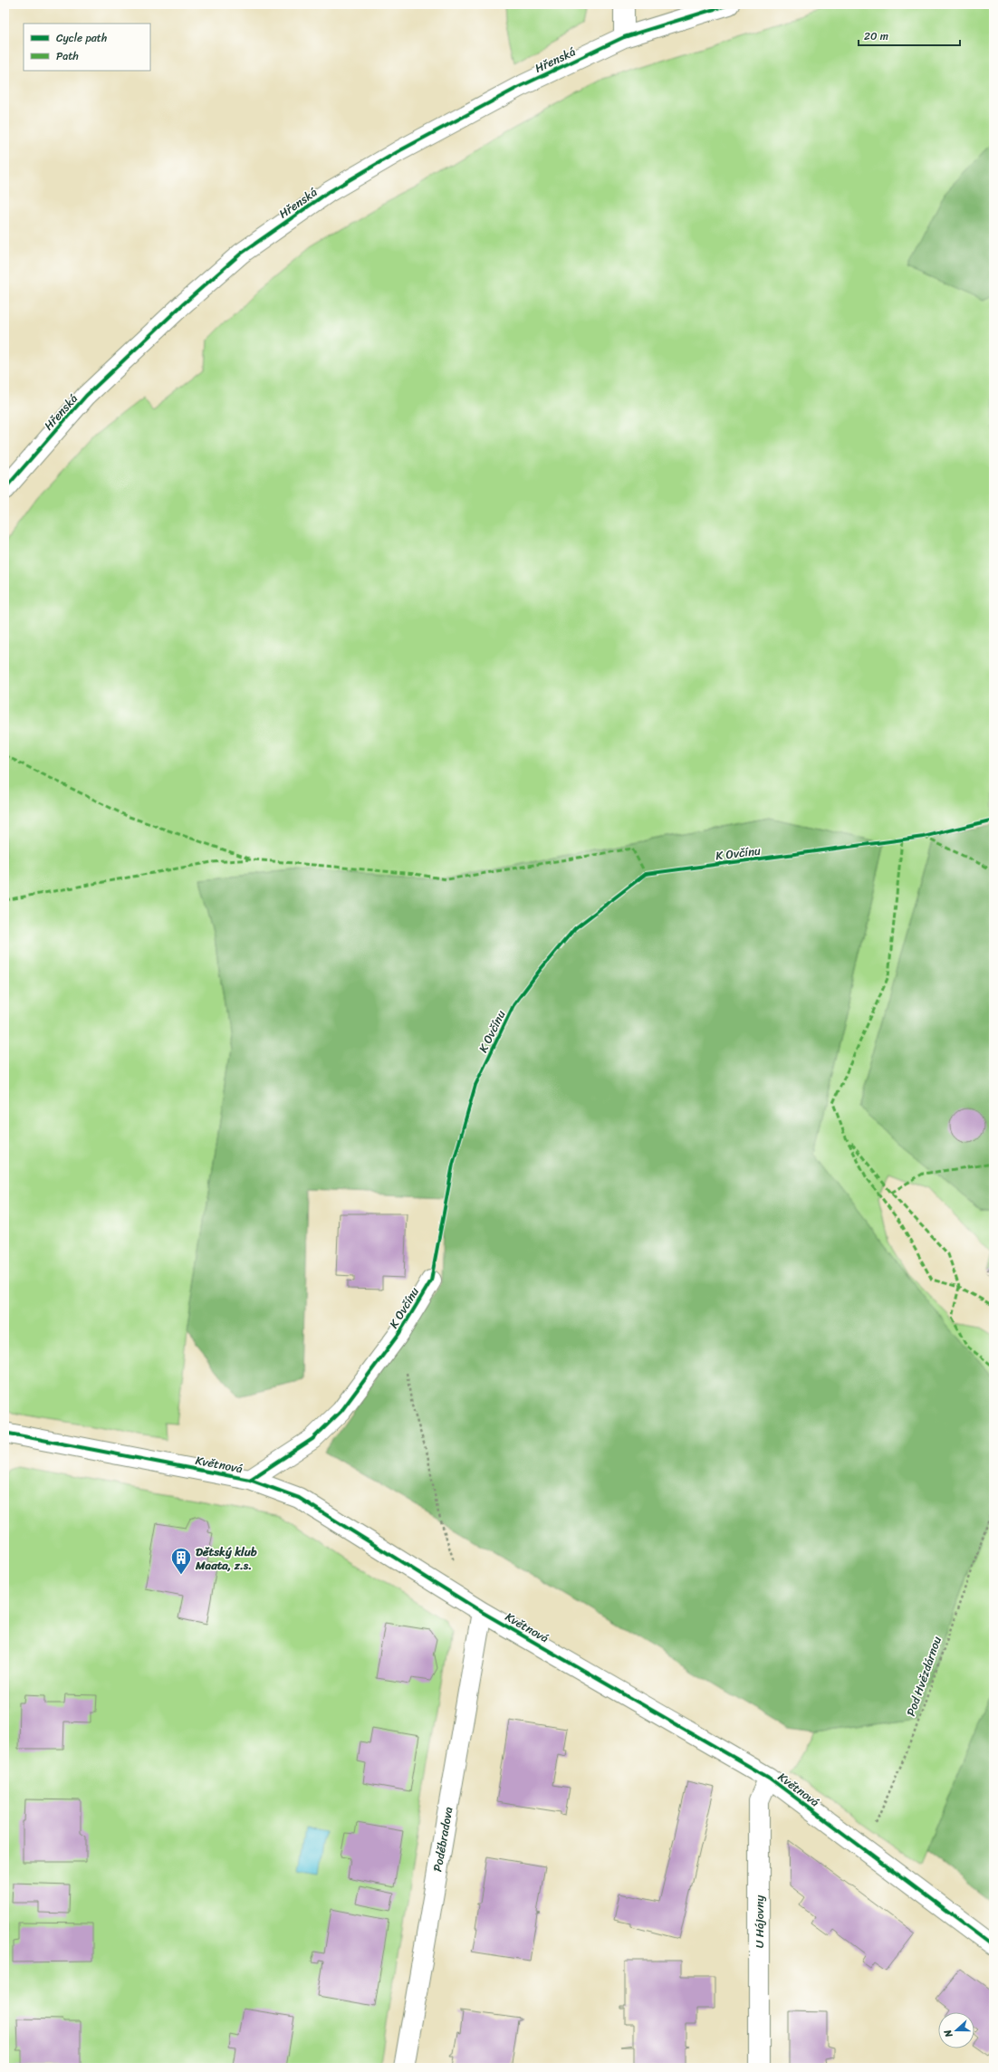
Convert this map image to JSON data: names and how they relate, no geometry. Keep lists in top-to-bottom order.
{
  "streets": {
    "street": [
      "Hřenská",
      "K Ovčínu",
      "Květnová",
      "Poděbradova",
      "U Hájovny"
    ],
    "path": ["Pod Hvězdárnou"]
  },
  "crossings": [
    ["K Ovčínu", "Květnová"],
    ["Květnová", "Pod Hvězdárnou"],
    ["Květnová", "Poděbradova"],
    ["Květnová", "U Hájovny"]
  ],
  "places": {
    "building": ["Dětský klub Maata, z.s."]
  },
  "legend": ["Cycle path", "Path"],
  "scale_bar": "20 m",
  "north": "left"
}
